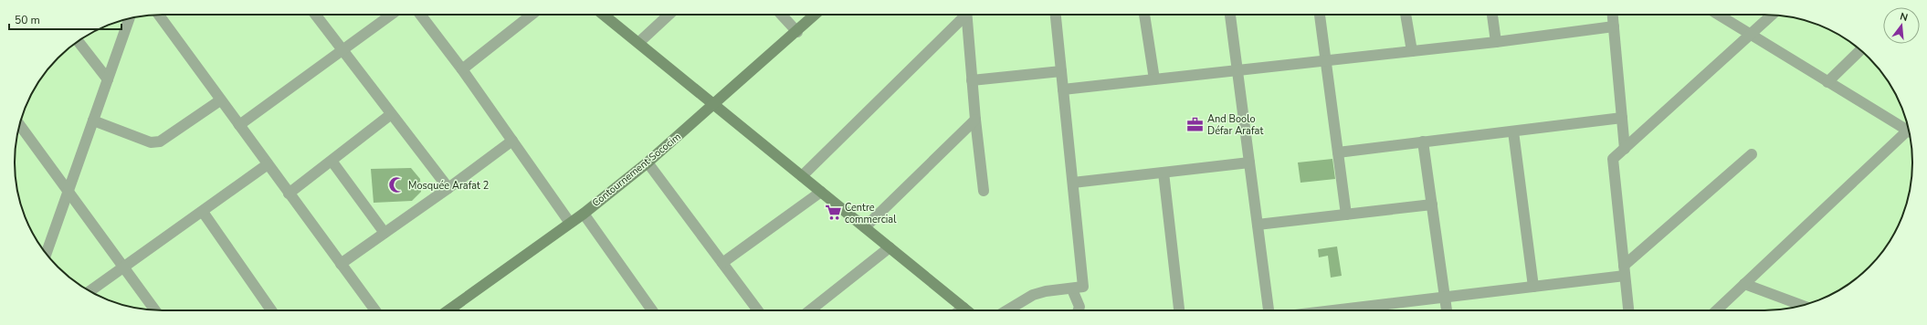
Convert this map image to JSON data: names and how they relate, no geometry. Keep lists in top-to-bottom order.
{
  "streets": {
    "street": ["Contournement Sococim"]
  },
  "places": {
    "office": ["And Boolo Défar Arafat"],
    "mosque": ["Mosquée Arafat 2"],
    "supermarket": ["Centre commercial"]
  },
  "scale_bar": "50 m",
  "north": "top"
}
